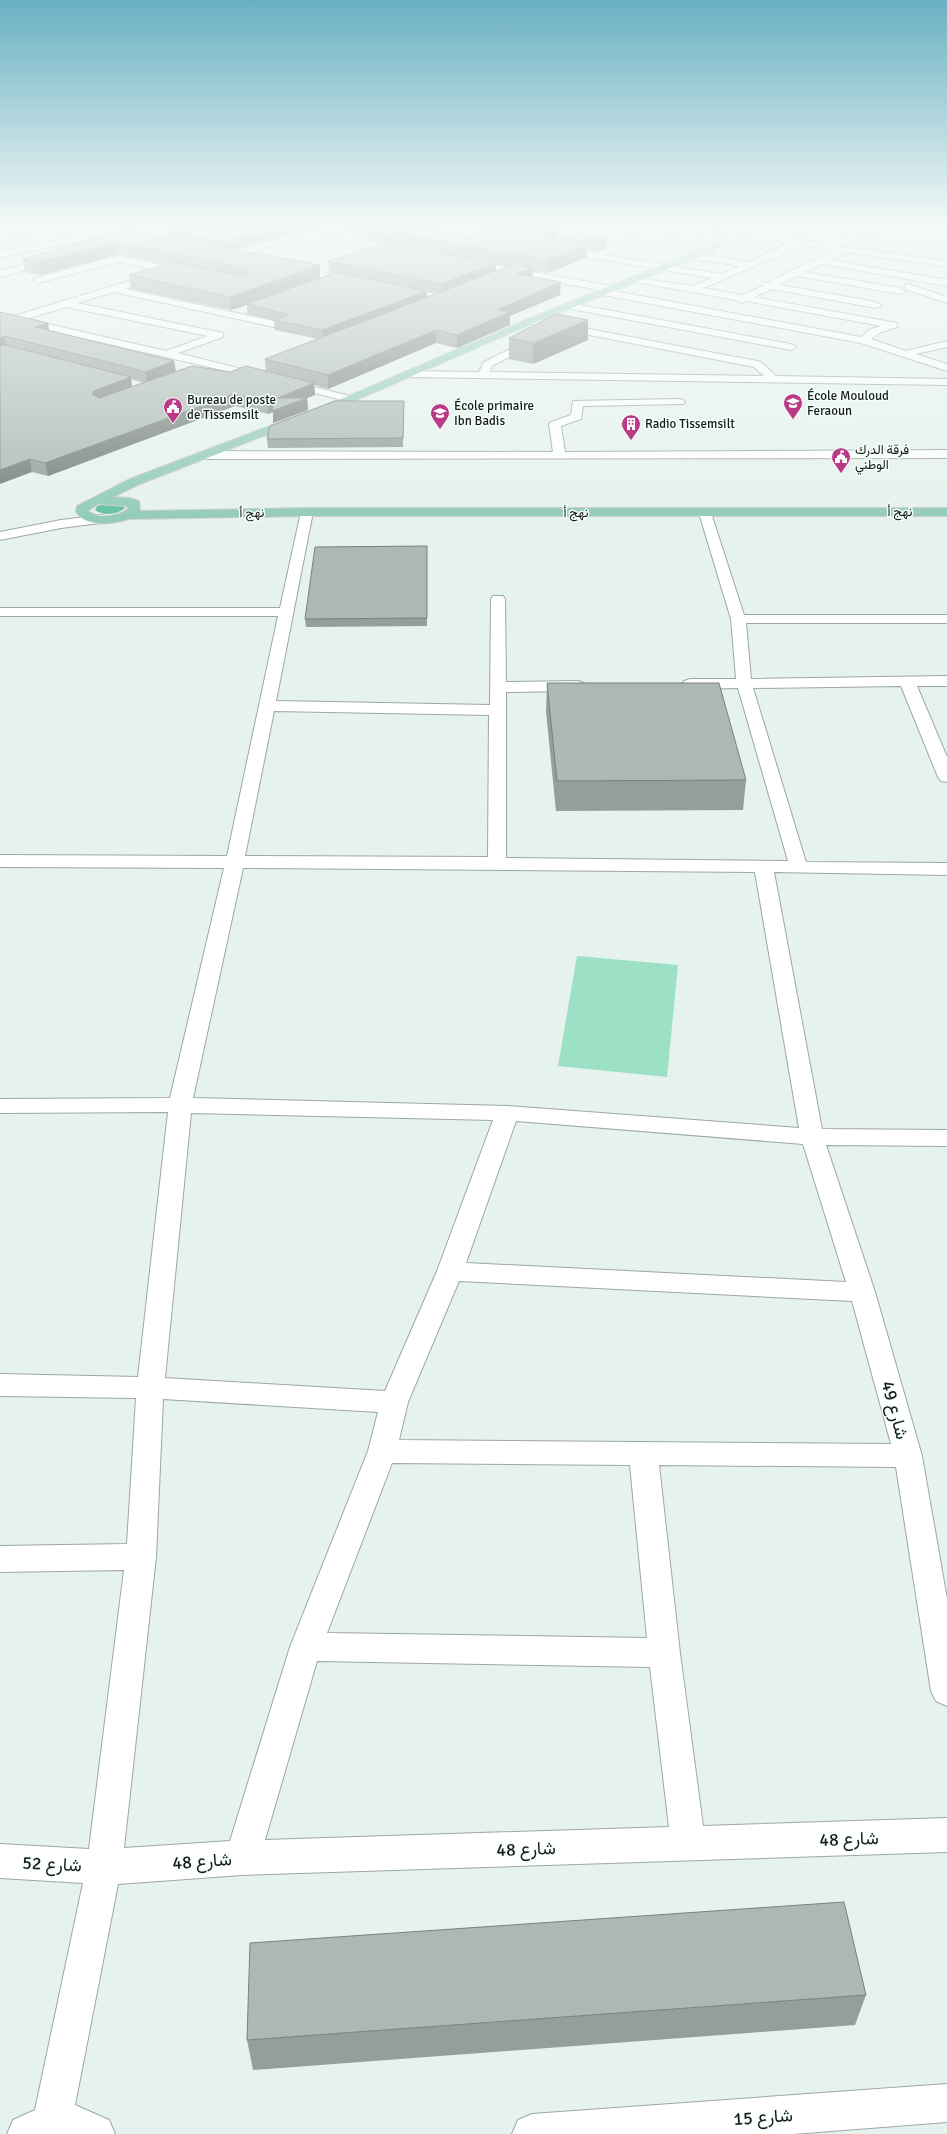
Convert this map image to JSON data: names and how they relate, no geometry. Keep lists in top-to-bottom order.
{
  "streets": {
    "main road": ["نهج أ"],
    "street": [
      "شارع 49",
      "شارع 48",
      "شارع 52",
      "شارع 15"
    ]
  },
  "crossings": [
    ["شارع 48", "شارع 52"]
  ],
  "places": {
    "school or university": ["École Mouloud Feraoun", "École primaire Ibn Badis"],
    "public building": ["Bureau de poste de Tissemsilt", "فرقة الدرك الوطني"],
    "building": ["Radio Tissemsilt"]
  }
}
